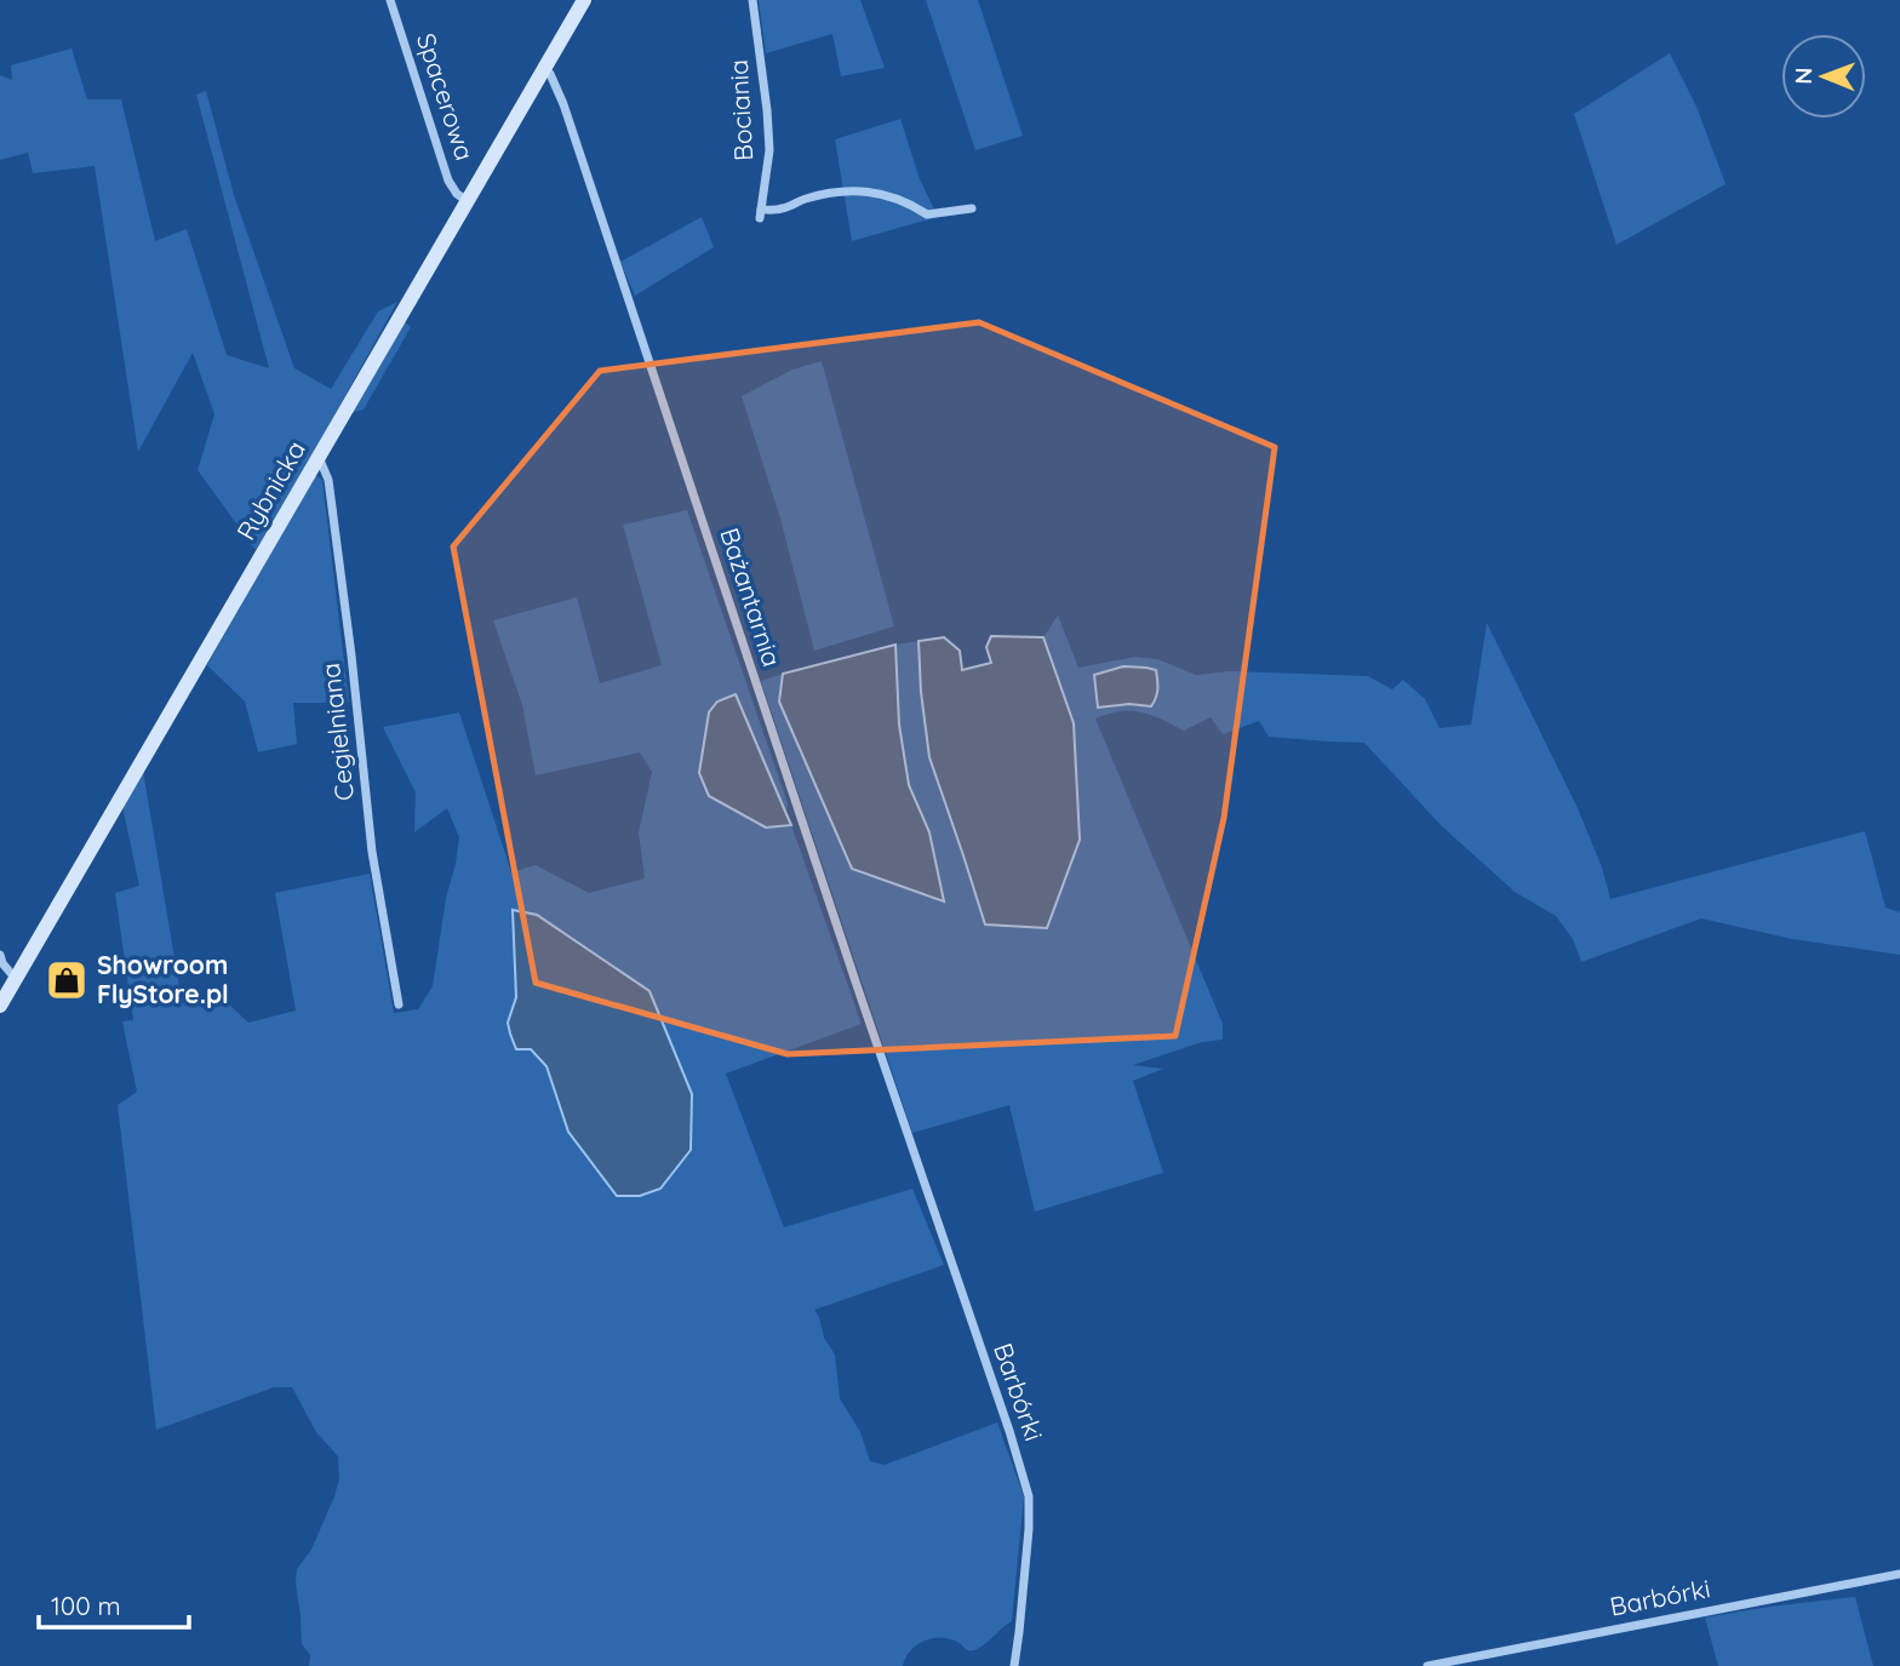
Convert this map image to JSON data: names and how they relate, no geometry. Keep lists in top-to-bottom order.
{
  "streets": {
    "main road": ["Rybnicka"],
    "street": [
      "Spacerowa",
      "Bociania",
      "Bażantarnia",
      "Cegielniana",
      "Barbórki"
    ]
  },
  "crossings": [
    ["Spacerowa", "Rybnicka"],
    ["Rybnicka", "Bażantarnia"],
    ["Rybnicka", "Cegielniana"],
    ["Bażantarnia", "Barbórki"]
  ],
  "places": {
    "shop": ["Showroom FlyStore.pl"]
  },
  "scale_bar": "100 m",
  "north": "left"
}
